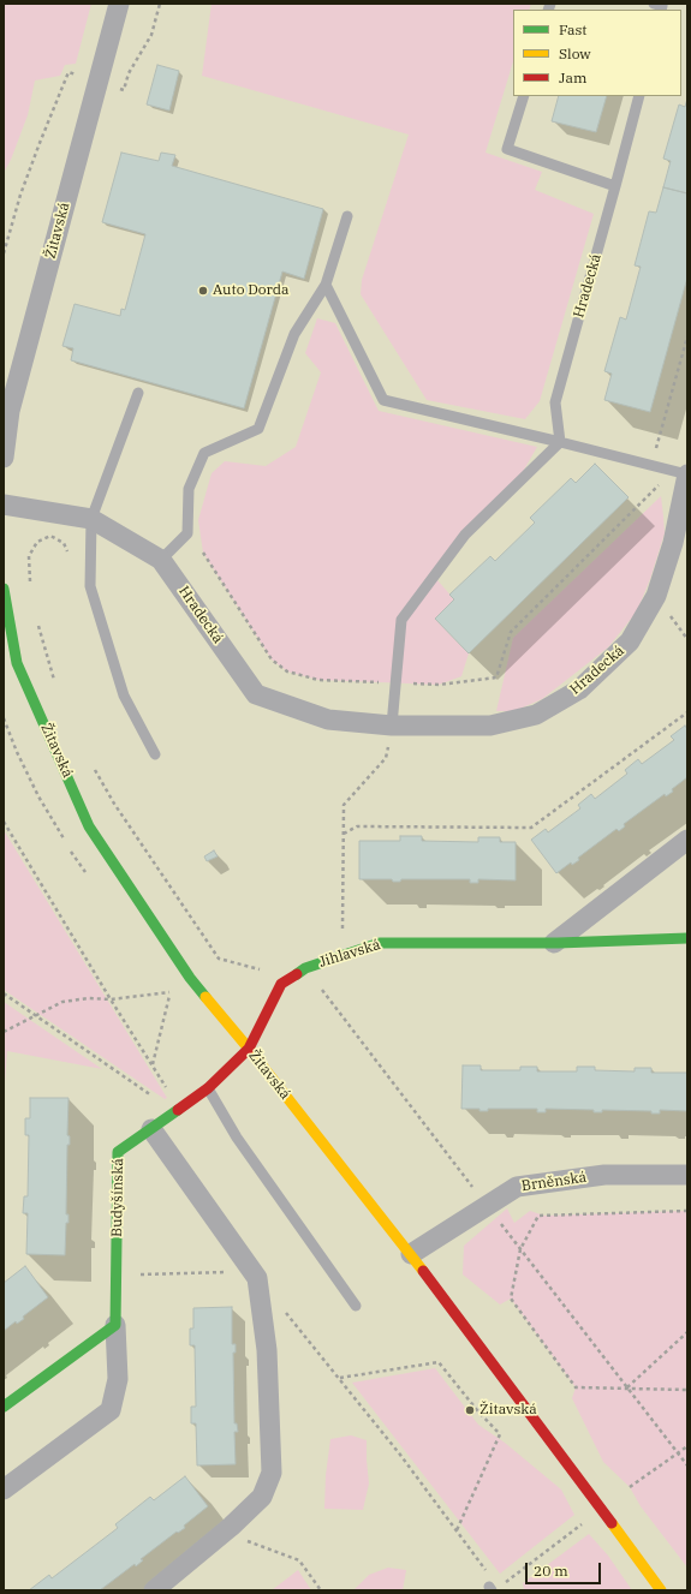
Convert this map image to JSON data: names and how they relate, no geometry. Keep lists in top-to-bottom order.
{
  "streets": {
    "street": [
      "Žitavská",
      "Hradecká",
      "Jihlavská",
      "Brněnská",
      "Budyšínská"
    ]
  },
  "crossings": [
    ["Žitavská", "Jihlavská"],
    ["Žitavská", "Brněnská"],
    ["Žitavská", "Budyšínská"],
    ["Jihlavská", "Budyšínská"]
  ],
  "places": ["Auto Dorda", "Žitavská"],
  "legend": ["Fast", "Slow", "Jam"],
  "scale_bar": "20 m"
}
